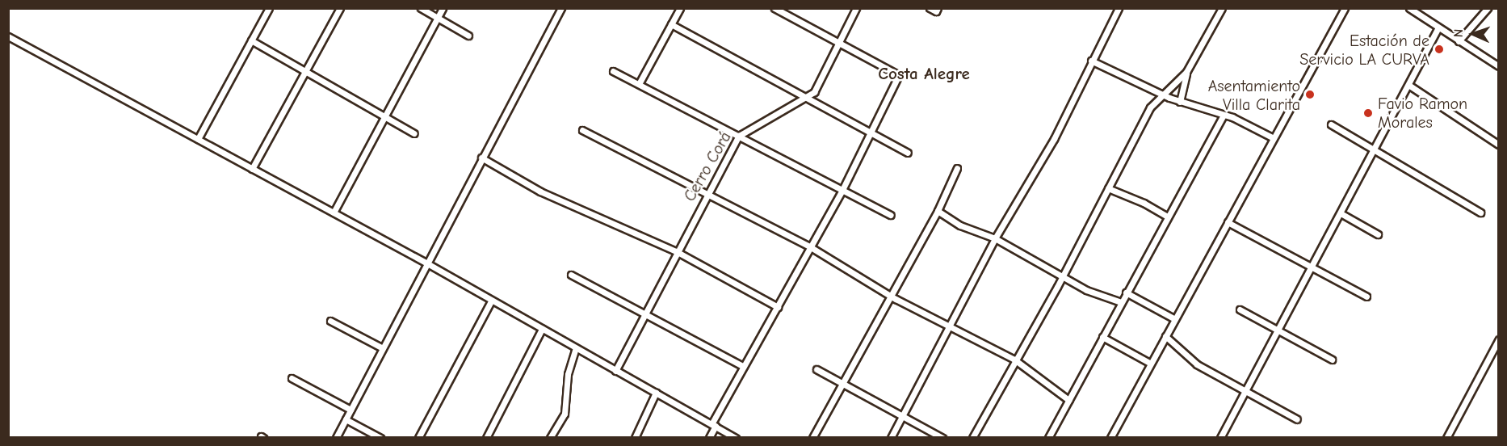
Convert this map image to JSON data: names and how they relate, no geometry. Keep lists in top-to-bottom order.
{
  "streets": {
    "street": ["Cerro Corá"]
  },
  "districts": ["Costa Alegre"],
  "places": ["Estación de Servicio LA CURVA", "Asentamiento Villa Clarita", "Favio Ramon Morales"],
  "north": "left"
}
